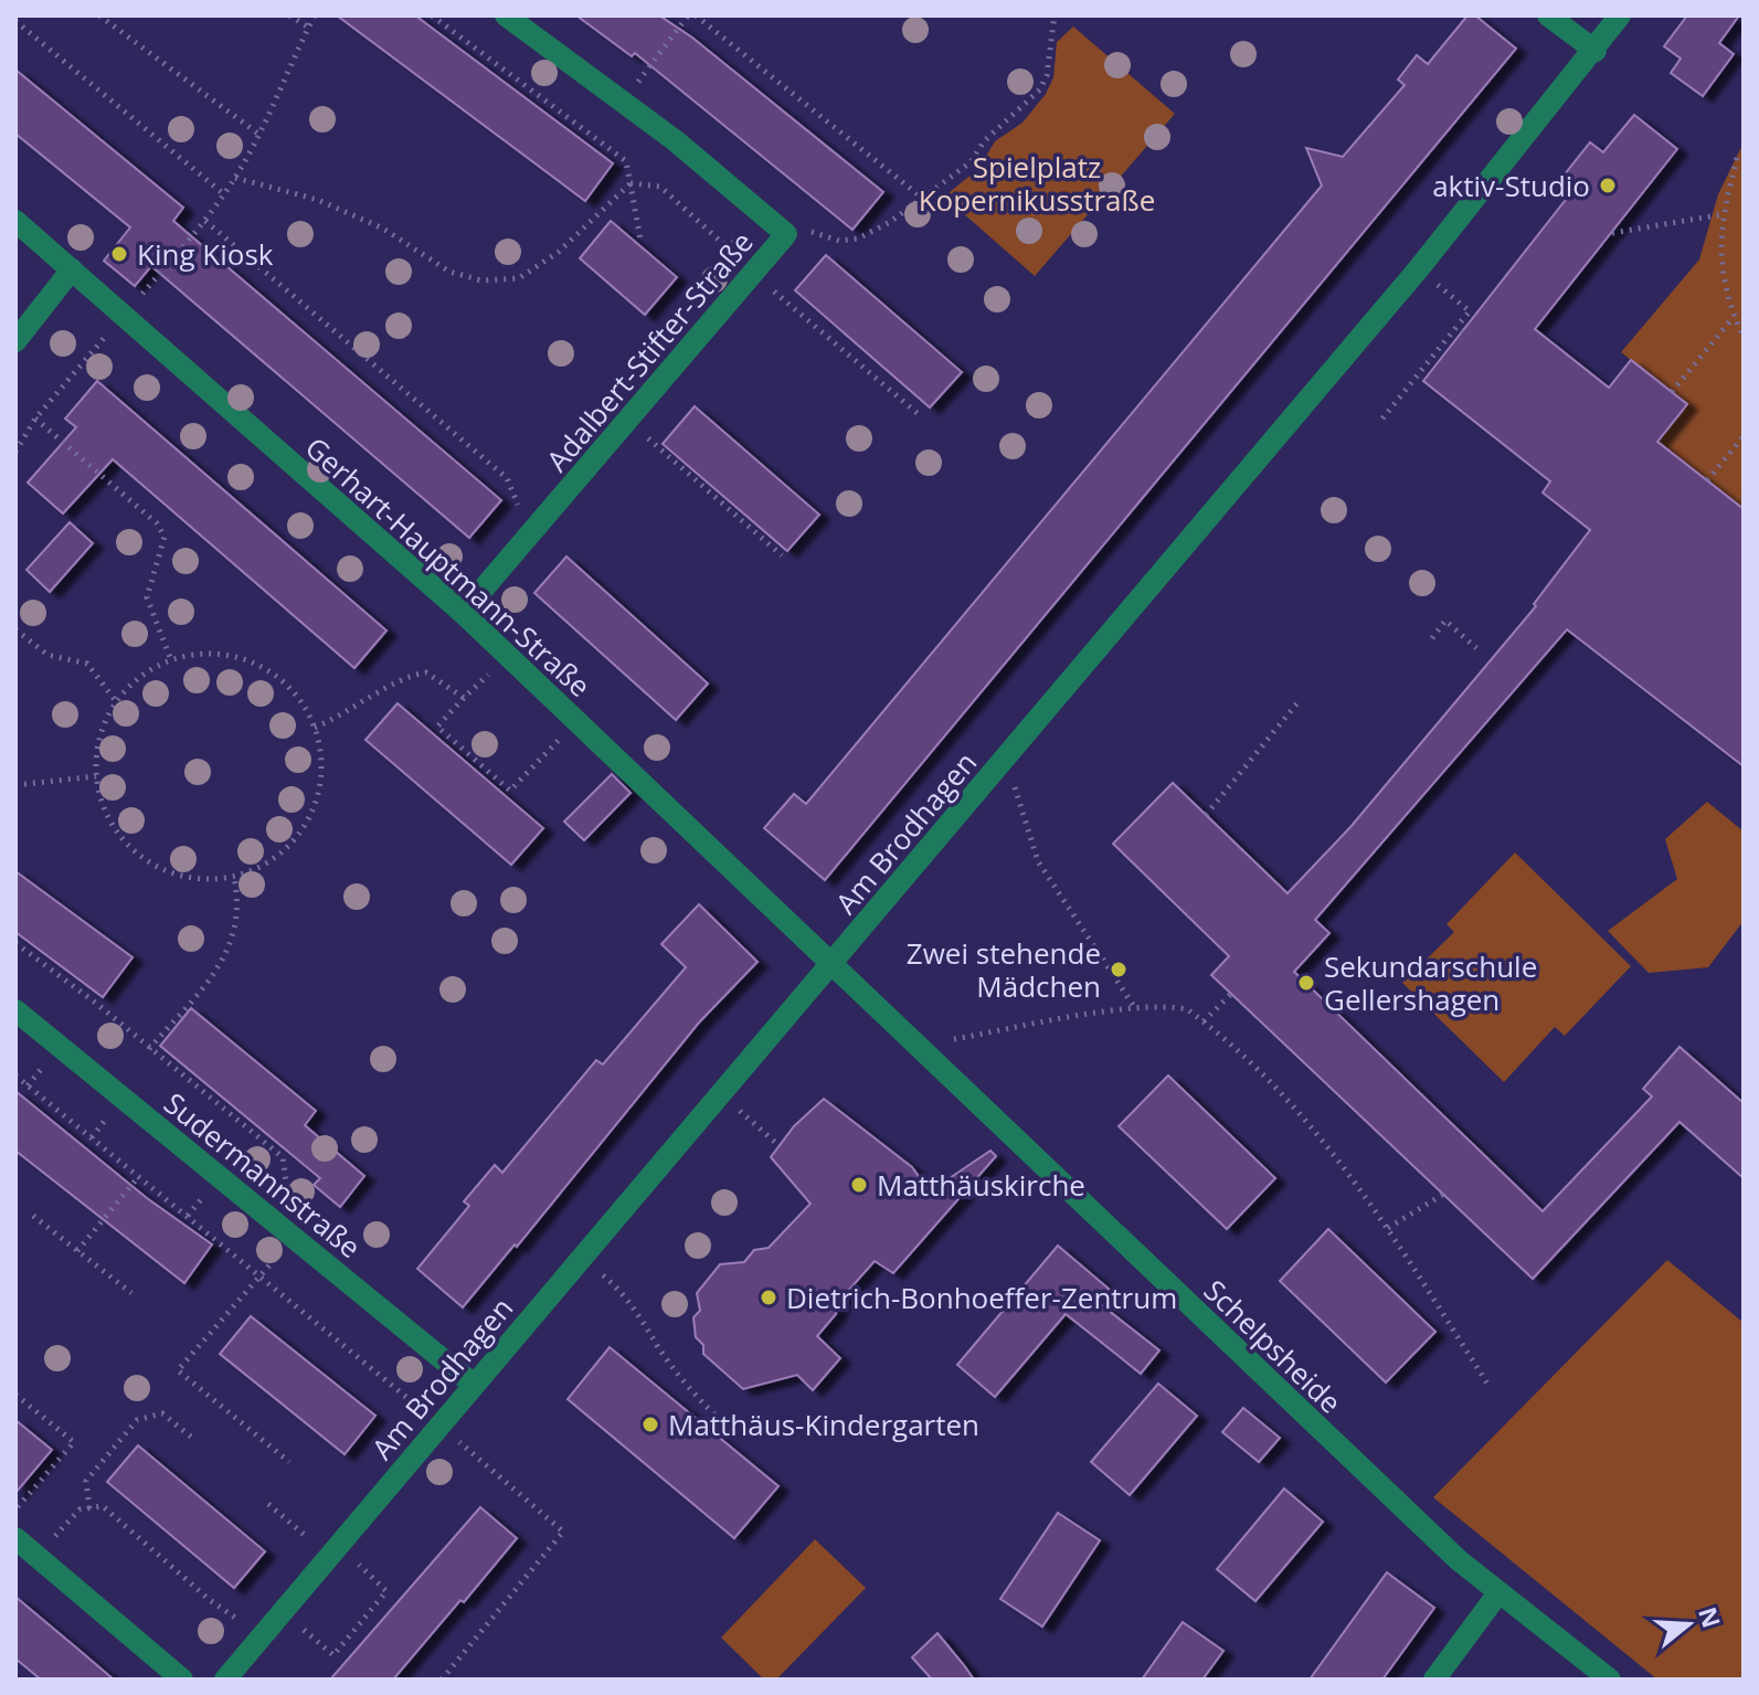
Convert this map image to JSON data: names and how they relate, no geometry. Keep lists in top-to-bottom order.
{
  "streets": {
    "street": [
      "Adalbert-Stifter-Straße",
      "Gerhart-Hauptmann-Straße",
      "Am Brodhagen",
      "Sudermannstraße",
      "Schelpsheide"
    ]
  },
  "crossings": [
    ["Adalbert-Stifter-Straße", "Gerhart-Hauptmann-Straße"],
    ["Gerhart-Hauptmann-Straße", "Am Brodhagen"],
    ["Gerhart-Hauptmann-Straße", "Schelpsheide"],
    ["Am Brodhagen", "Sudermannstraße"],
    ["Am Brodhagen", "Schelpsheide"]
  ],
  "parks": ["Spielplatz Kopernikusstraße"],
  "places": [
    "aktiv-Studio",
    "King Kiosk",
    "Zwei stehende Mädchen",
    "Sekundarschule Gellershagen",
    "Matthäuskirche",
    "Dietrich-Bonhoeffer-Zentrum",
    "Matthäus-Kindergarten"
  ],
  "north": "right"
}
